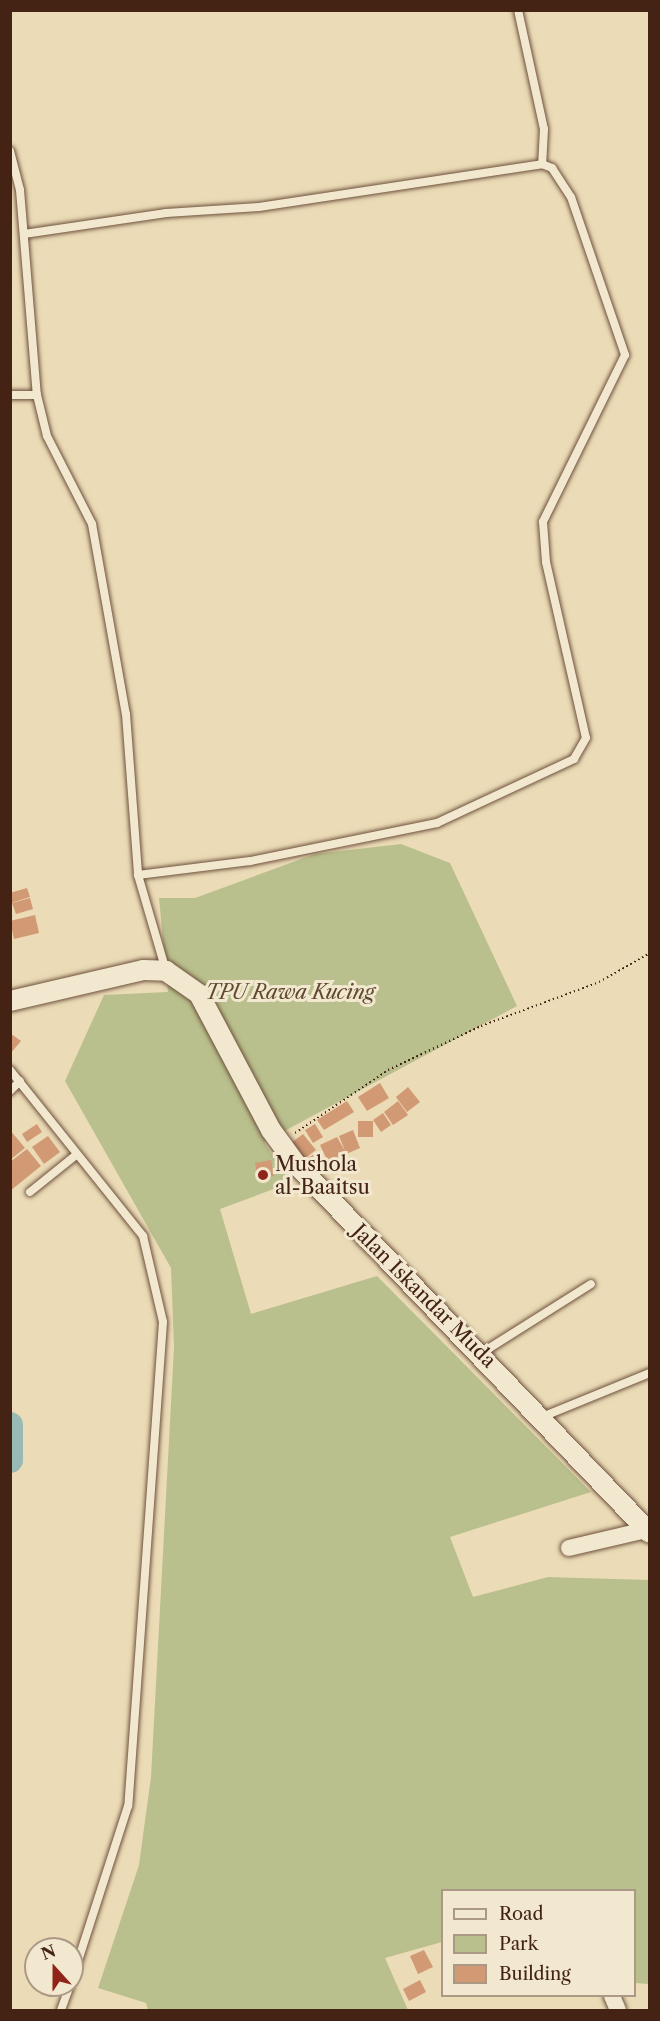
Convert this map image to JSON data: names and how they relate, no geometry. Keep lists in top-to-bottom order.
{
  "streets": {
    "street": ["Jalan Iskandar Muda"]
  },
  "parks": ["TPU Rawa Kucing"],
  "places": ["Mushola al-Baaitsu"],
  "legend": ["Road", "Park", "Building"],
  "north": "top"
}
